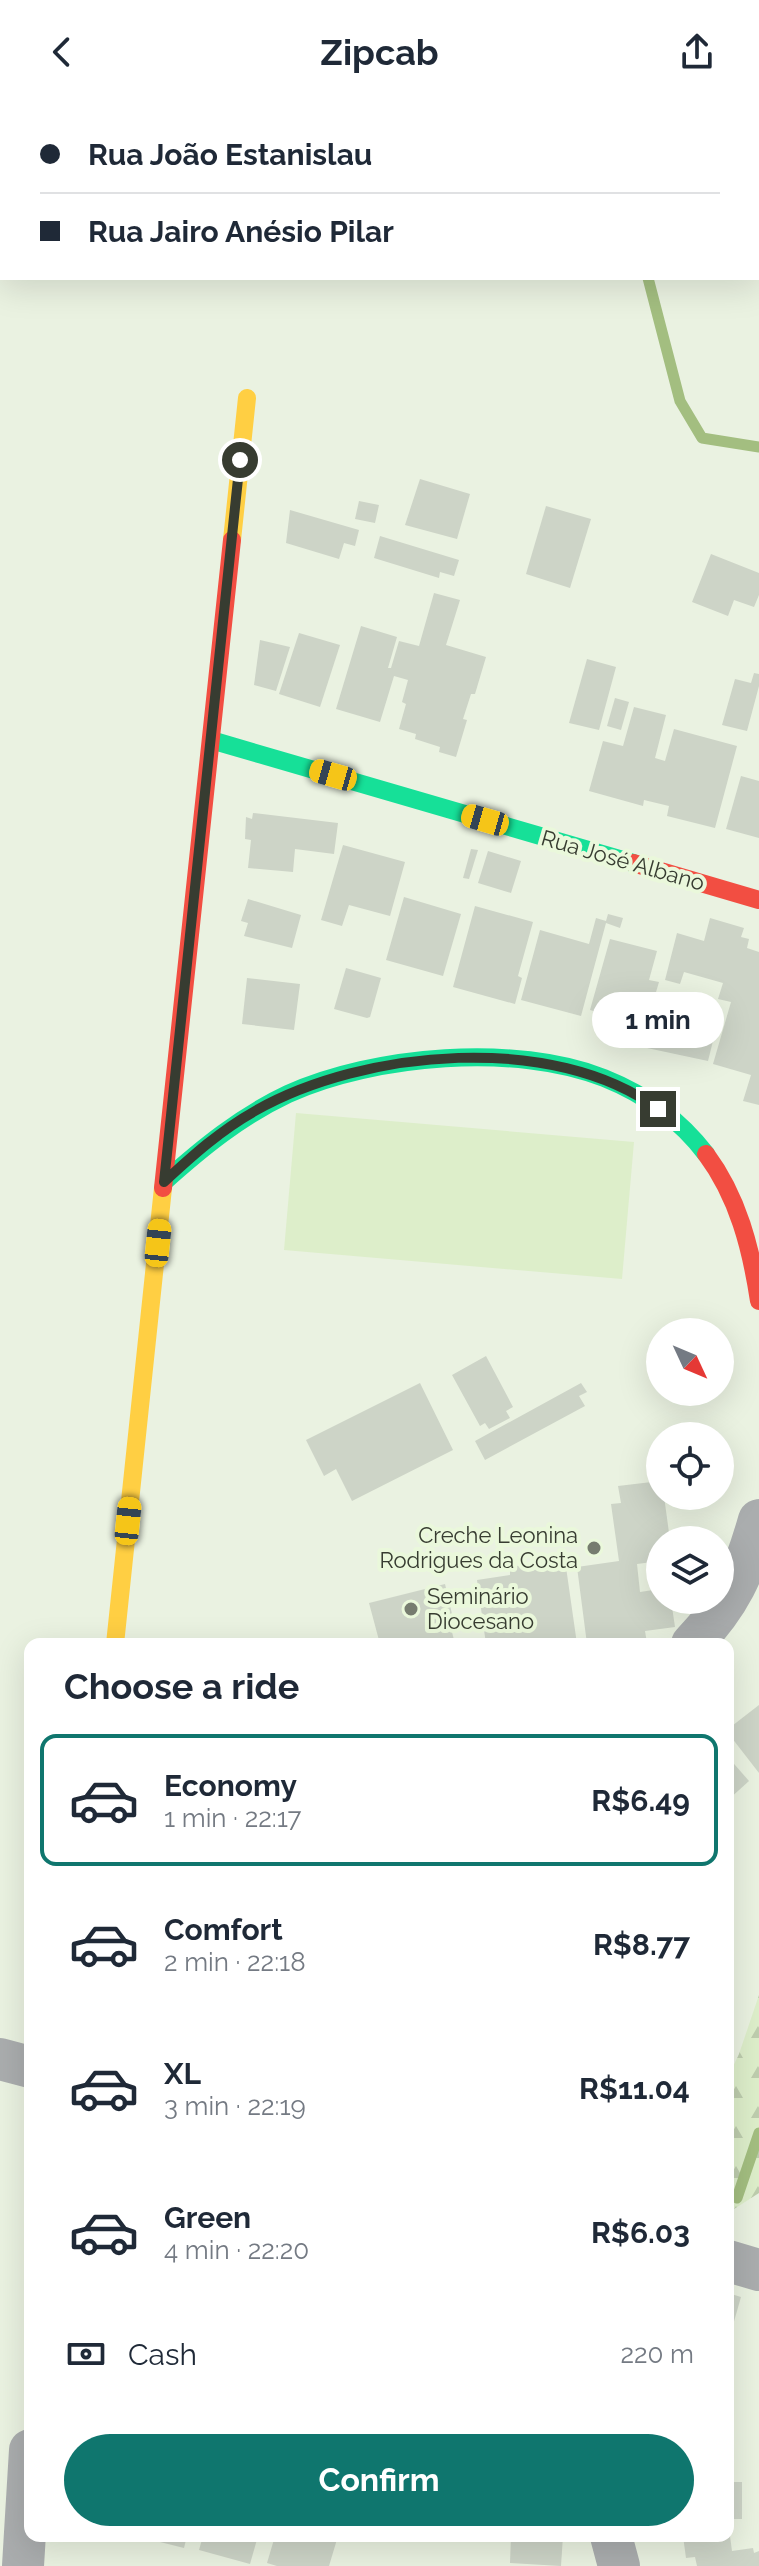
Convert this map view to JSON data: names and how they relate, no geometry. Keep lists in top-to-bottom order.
{
  "streets": {
    "street": ["Rua José Albano"]
  },
  "places": ["Creche Leonina Rodrigues da Costa", "Seminário Diocesano"],
  "north": "bottom right",
  "page": {
    "header": "Zipcab",
    "banner": ["Rua João Estanislau", "Rua Jairo Anésio Pilar"],
    "bubble": "1 min",
    "heading": "Choose a ride",
    "list": [
      {
        "name": "Economy",
        "note": "1 min · 22:17",
        "value": "R$6.49"
      },
      {
        "name": "Comfort",
        "note": "2 min · 22:18",
        "value": "R$8.77"
      },
      {
        "name": "XL",
        "note": "3 min · 22:19",
        "value": "R$11.04"
      },
      {
        "name": "Green",
        "note": "4 min · 22:20",
        "value": "R$6.03"
      }
    ],
    "pay": ["Cash", "220 m"],
    "buttons": "Confirm"
  }
}
